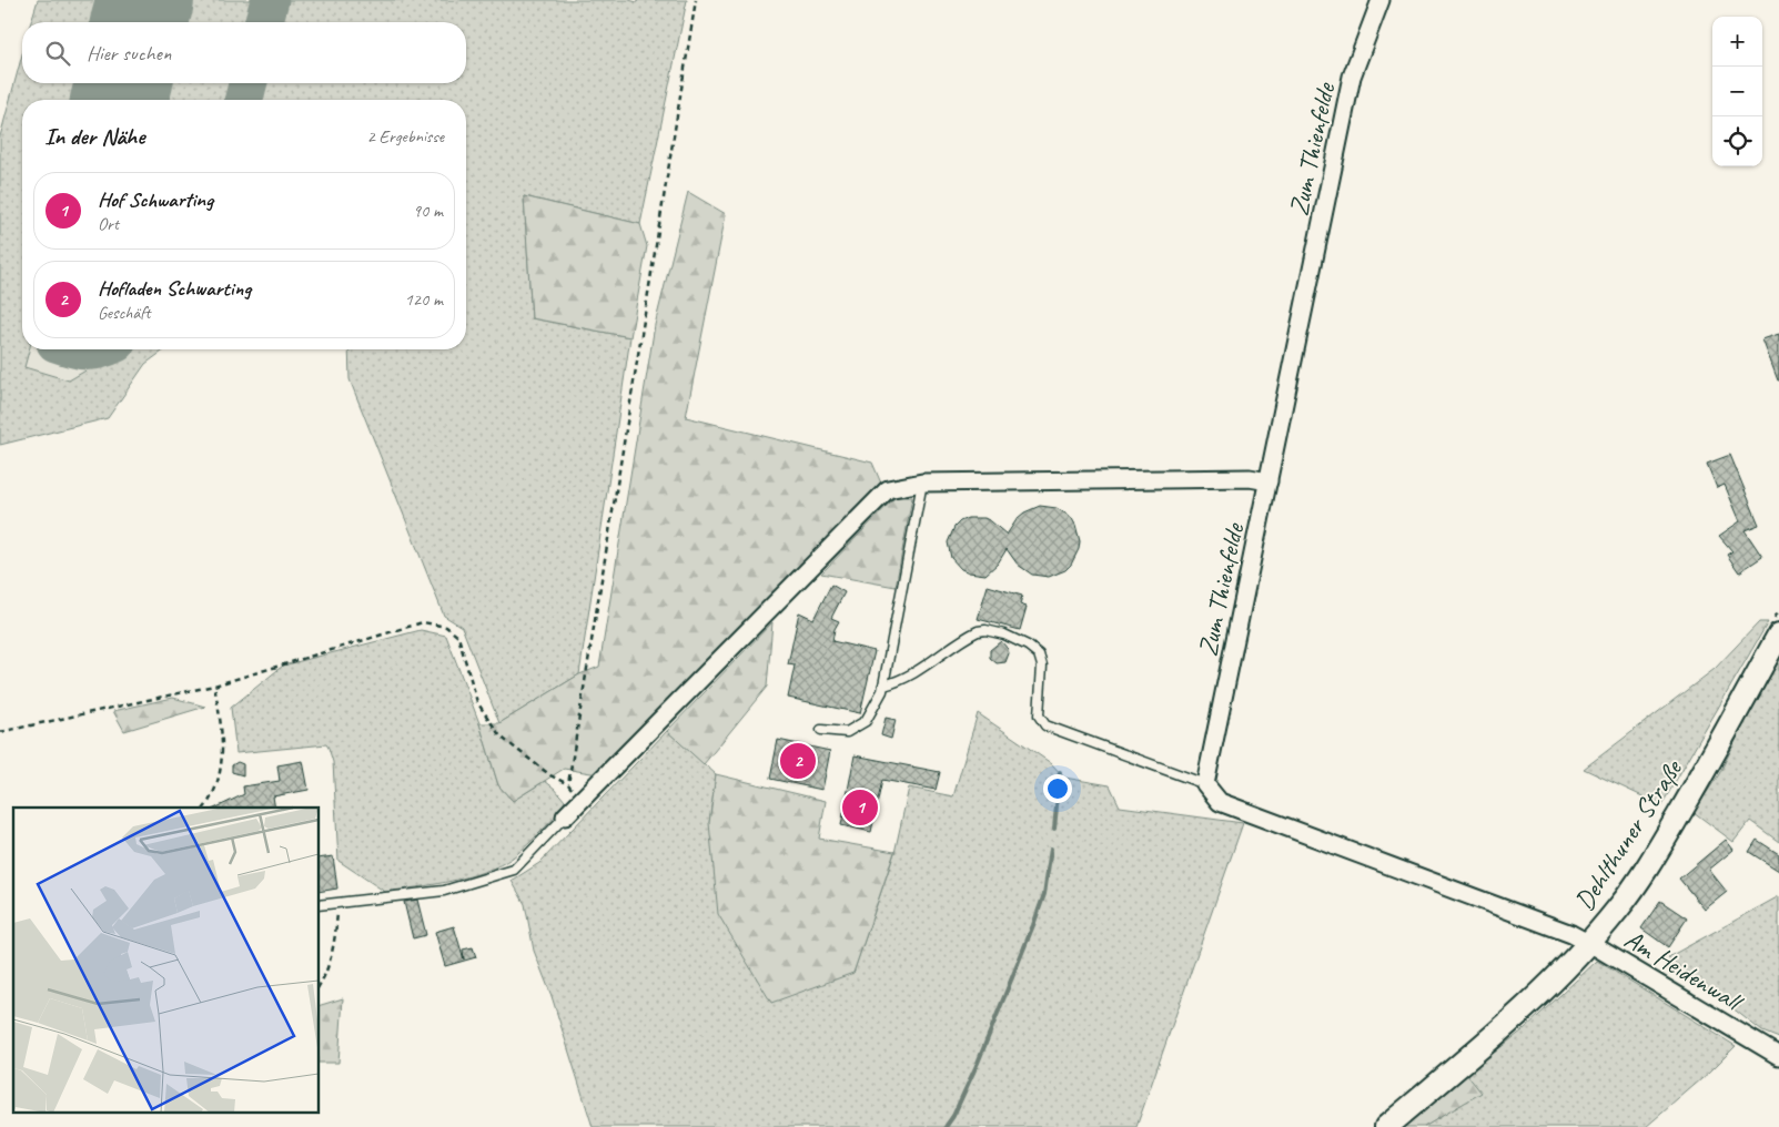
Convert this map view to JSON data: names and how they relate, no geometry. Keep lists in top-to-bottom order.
{
  "streets": {
    "street": ["Zum Thienfelde", "Dehlthuner Straße", "Am Heidenwall"]
  },
  "crossings": [
    ["Dehlthuner Straße", "Am Heidenwall"]
  ],
  "page": {
    "map_buttons": ["+", "−"],
    "search": "Hier suchen",
    "heading": ["In der Nähe", "2 Ergebnisse"],
    "list": [
      {
        "mark": "1",
        "name": "Hof Schwarting",
        "note": "Ort",
        "value": "90 m"
      },
      {
        "mark": "2",
        "name": "Hofladen Schwarting",
        "note": "Geschäft",
        "value": "120 m"
      }
    ],
    "pins": ["2", "1"]
  }
}
